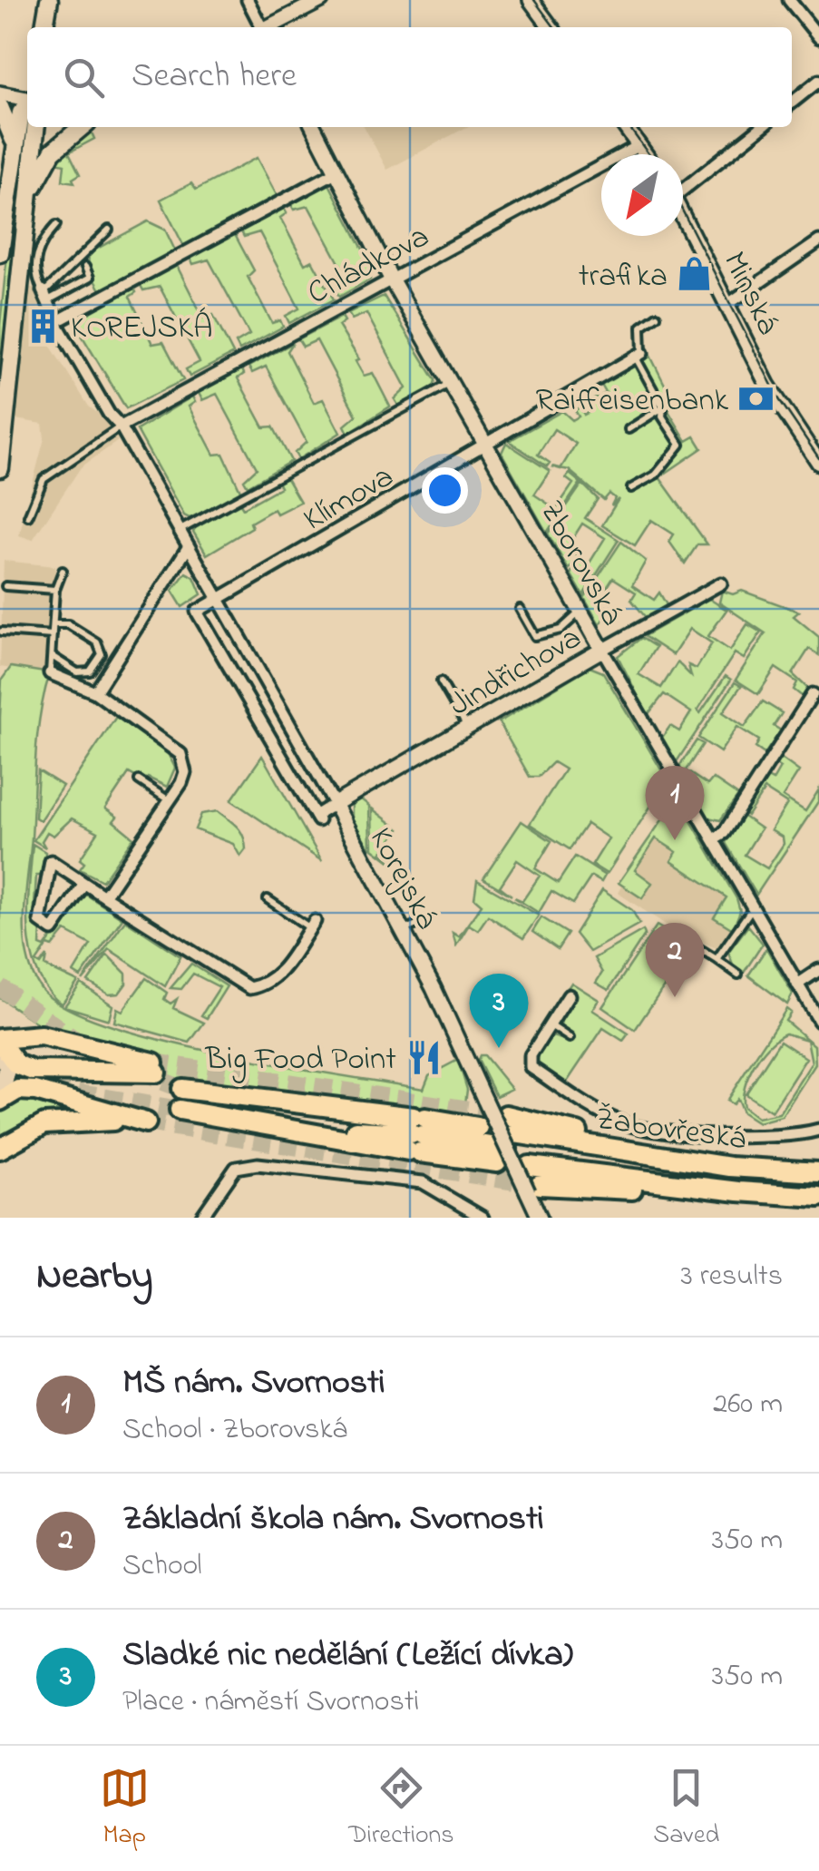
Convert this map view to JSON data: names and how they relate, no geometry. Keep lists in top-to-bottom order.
{
  "streets": {
    "highway": ["Žabovřeská"],
    "street": [
      "Chládkova",
      "Minská",
      "Klímova",
      "Zborovská",
      "Jindřichova",
      "Korejská"
    ]
  },
  "crossings": [
    ["Chládkova", "Zborovská"],
    ["Chládkova", "Korejská"],
    ["Klímova", "Zborovská"],
    ["Klímova", "Korejská"],
    ["Zborovská", "Jindřichova"],
    ["Jindřichova", "Korejská"],
    ["Korejská", "Žabovřeská"]
  ],
  "places": {
    "shop": ["trafika"],
    "building": ["KOREJSKÁ"],
    "bank": ["Raiffeisenbank"],
    "restaurant": ["Big Food Point"]
  },
  "north": "bottom left",
  "page": {
    "search": "Search here",
    "pins": ["1", "2", "3"],
    "heading": ["Nearby", "3 results"],
    "list": [
      {
        "mark": "1",
        "name": "MŠ nám. Svornosti",
        "note": "School · Zborovská",
        "value": "260 m"
      },
      {
        "mark": "2",
        "name": "Základní škola nám. Svornosti",
        "note": "School",
        "value": "350 m"
      },
      {
        "mark": "3",
        "name": "Sladké nic nedělání (Ležící dívka)",
        "note": "Place · náměstí Svornosti",
        "value": "350 m"
      }
    ],
    "nav": ["Map", "Directions", "Saved"]
  }
}
